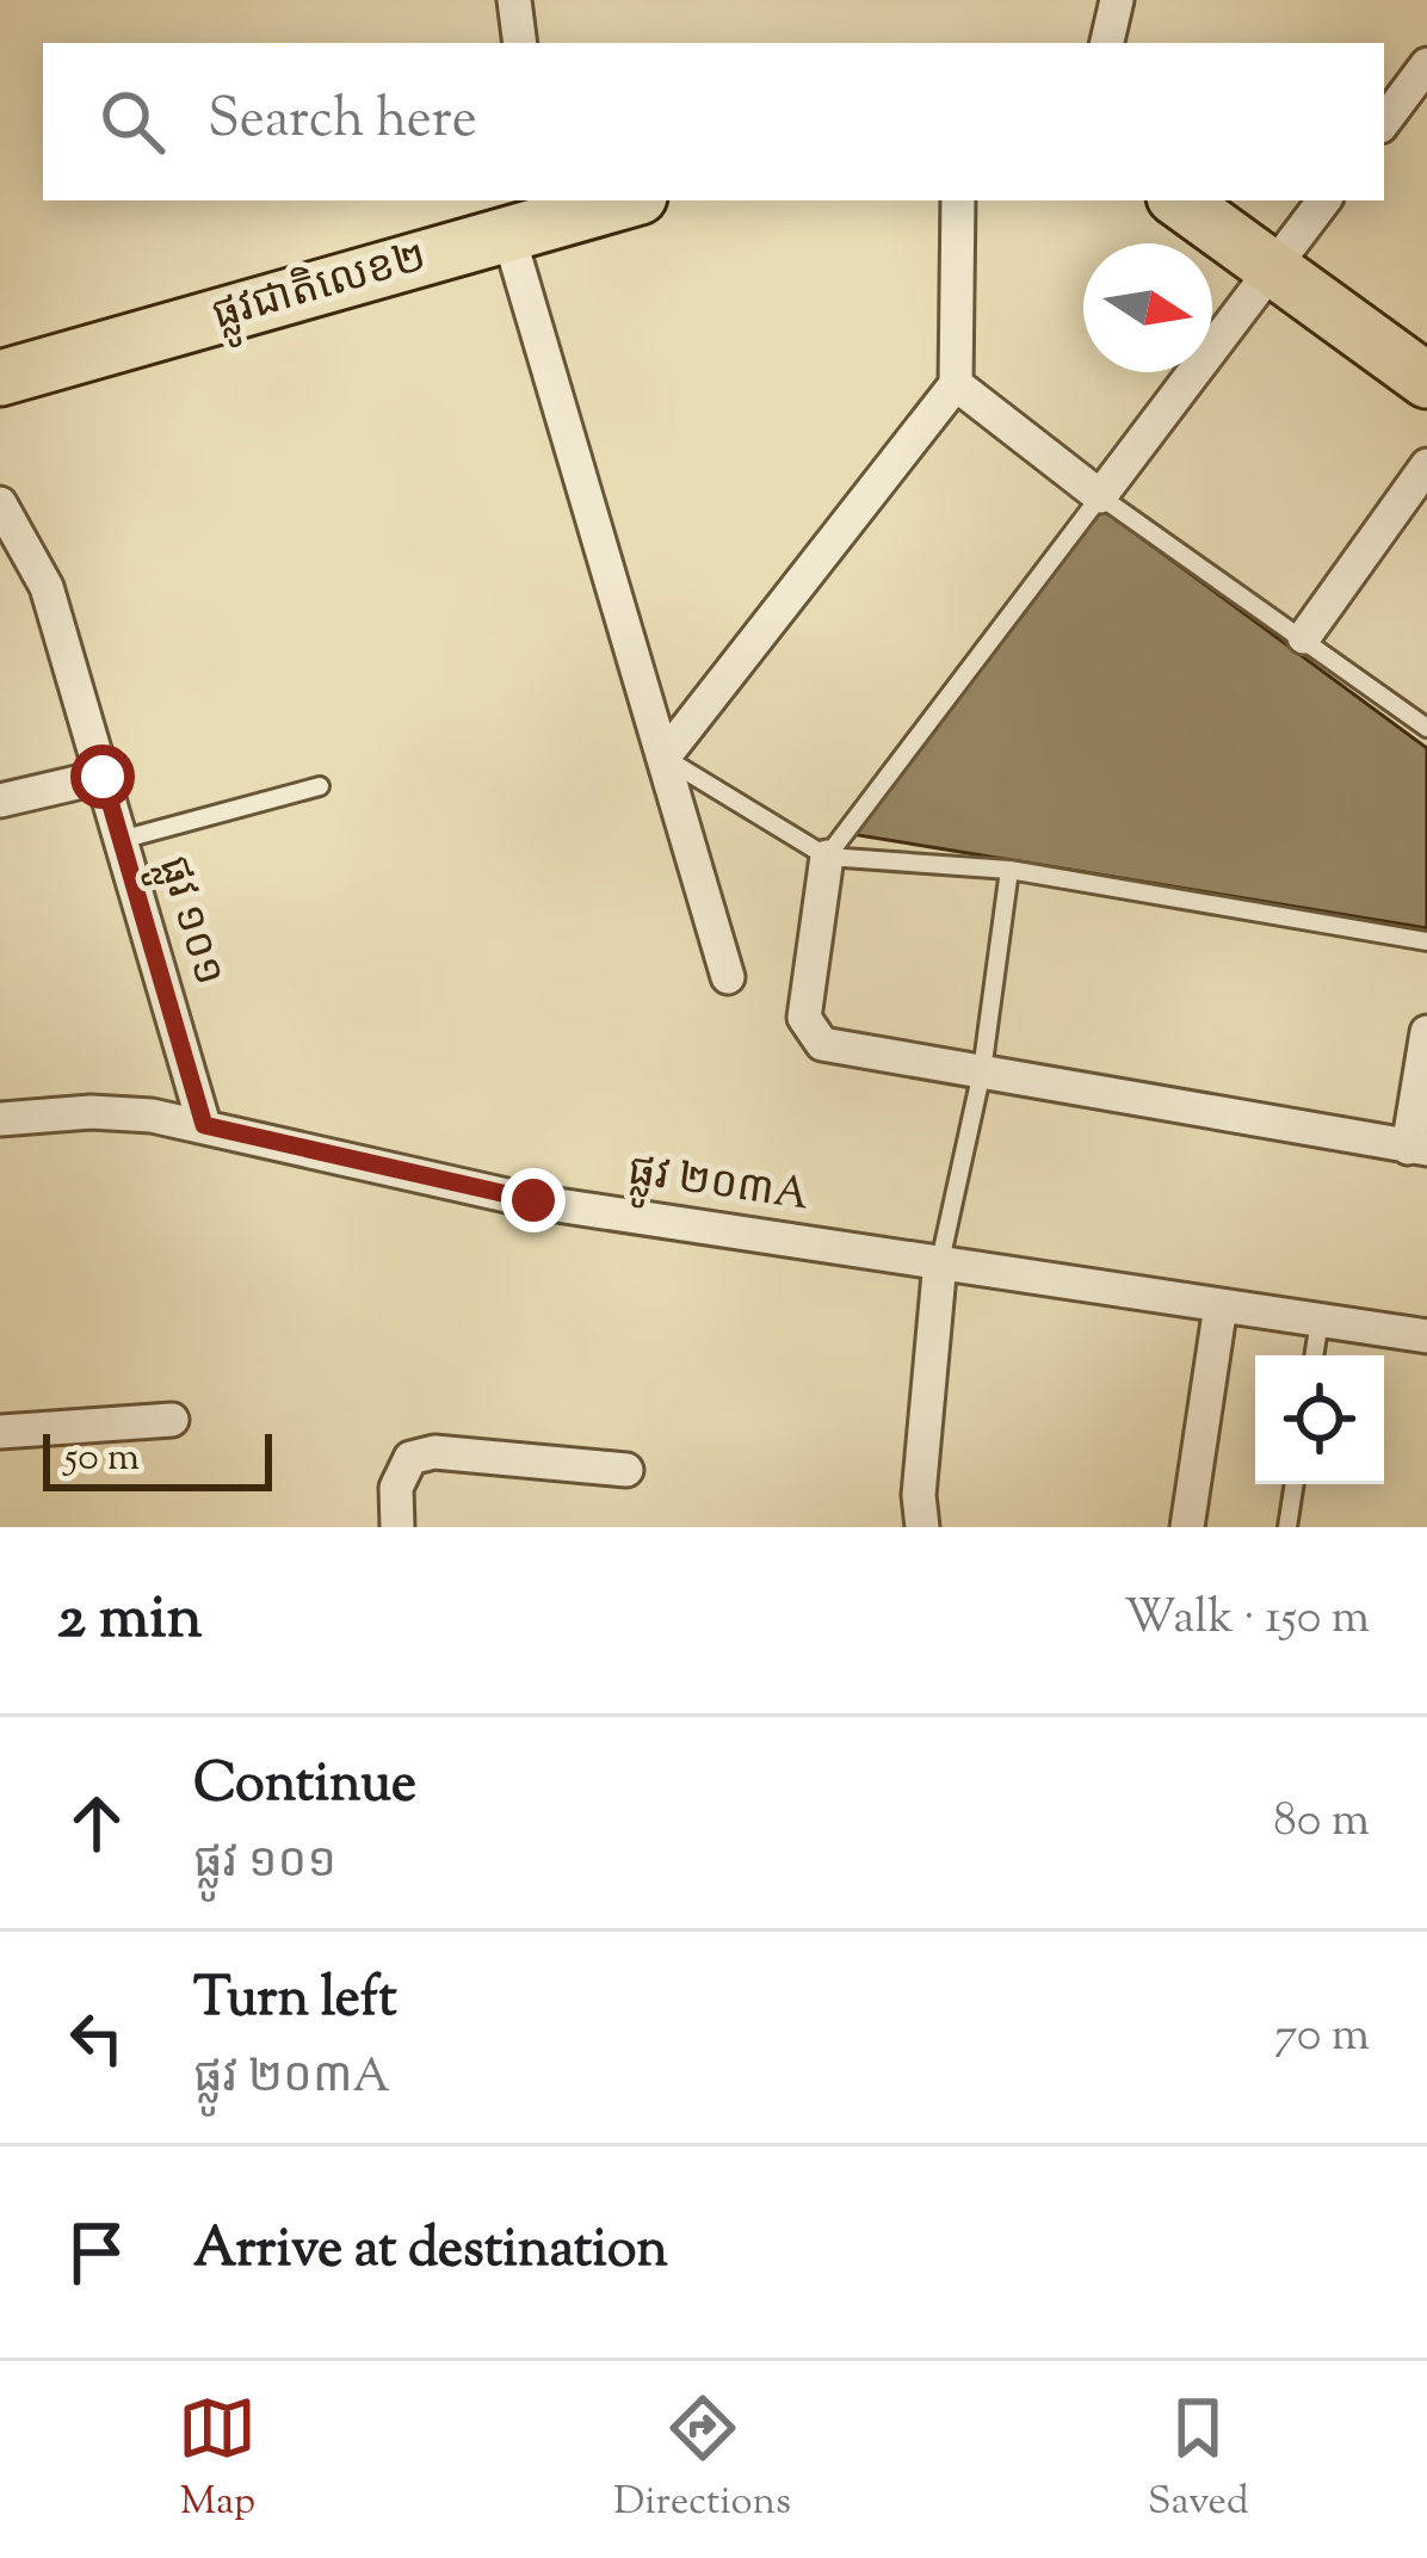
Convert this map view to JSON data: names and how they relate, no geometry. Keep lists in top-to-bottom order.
{
  "streets": {
    "main road": ["ផ្លូវជាតិលេខ២"],
    "street": ["ផ្លូវ ១០១", "ផ្លូវ ២០៣A"]
  },
  "crossings": [
    ["ផ្លូវ ១០១", "ផ្លូវ ២០៣A"]
  ],
  "scale_bar": "50 m",
  "north": "right",
  "page": {
    "search": "Search here",
    "scale": "50 m",
    "heading": ["2 min", "Walk · 150 m"],
    "list": [
      ["Continue", "ផ្លូវ ១០១", "80 m"],
      ["Turn left", "ផ្លូវ ២០៣A", "70 m"],
      "Arrive at destination"
    ],
    "nav": ["Map", "Directions", "Saved"]
  }
}
